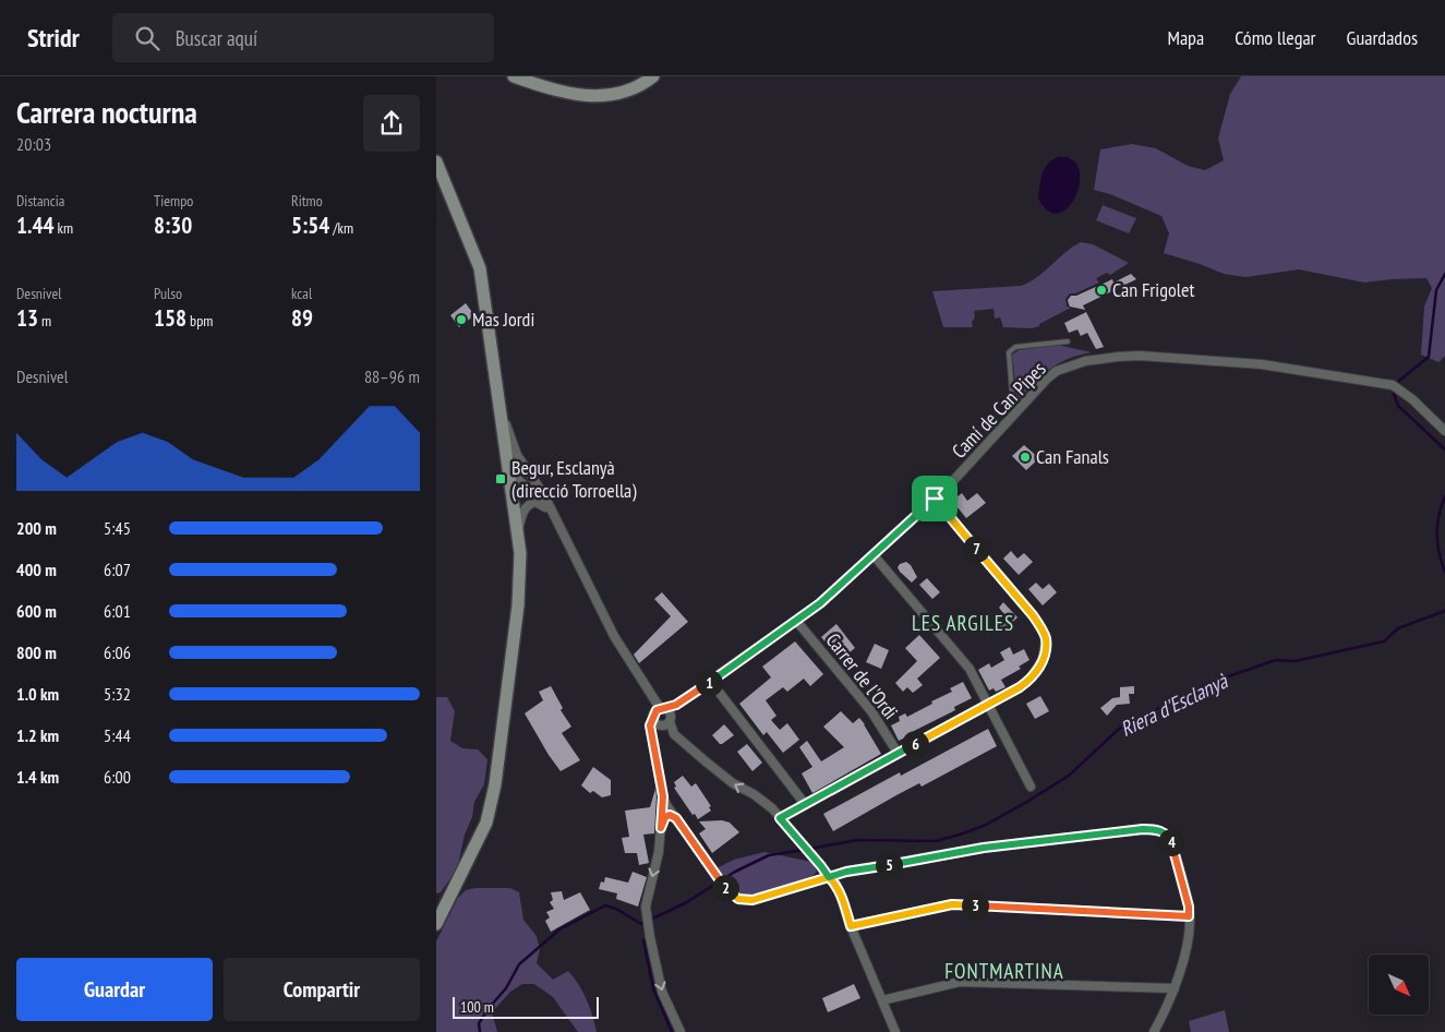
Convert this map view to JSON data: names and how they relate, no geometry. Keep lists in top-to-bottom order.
{
  "streets": {
    "street": ["Camí de Can Pipes", "Carrer de l'Ordi"]
  },
  "crossings": [
    ["Camí de Can Pipes", "Carrer de l'Ordi"]
  ],
  "districts": ["LES ARGILES", "FONTMARTINA"],
  "water": ["Riera d'Esclanyà"],
  "places": {
    "other": ["Can Frigolet", "Mas Jordi", "Can Fanals"],
    "transit": ["Begur, Esclanyà (direcció Torroella)"]
  },
  "scale_bar": "100 m",
  "north": "bottom right",
  "page": {
    "header": "Stridr",
    "search": "Buscar aquí",
    "nav": ["Mapa", "Cómo llegar", "Guardados"],
    "heading": ["Carrera nocturna", "20:03"],
    "stats": [
      ["Distancia", "1.44 km"],
      ["Tiempo", "8:30"],
      ["Ritmo", "5:54 /km"],
      ["Desnivel", "13 m"],
      ["Pulso", "158 bpm"],
      ["kcal", "89"]
    ],
    "chart": ["Desnivel", "88–96 m"],
    "list": [
      {
        "name": "200 m",
        "note": "5:45"
      },
      {
        "name": "400 m",
        "note": "6:07"
      },
      {
        "name": "600 m",
        "note": "6:01"
      },
      {
        "name": "800 m",
        "note": "6:06"
      },
      {
        "name": "1.0 km",
        "note": "5:32"
      },
      {
        "name": "1.2 km",
        "note": "5:44"
      },
      {
        "name": "1.4 km",
        "note": "6:00"
      }
    ],
    "pins": [
      "7",
      "1",
      "6",
      "4",
      "5",
      "2",
      "3"
    ],
    "buttons": ["Guardar", "Compartir"],
    "scale": "100 m"
  }
}
